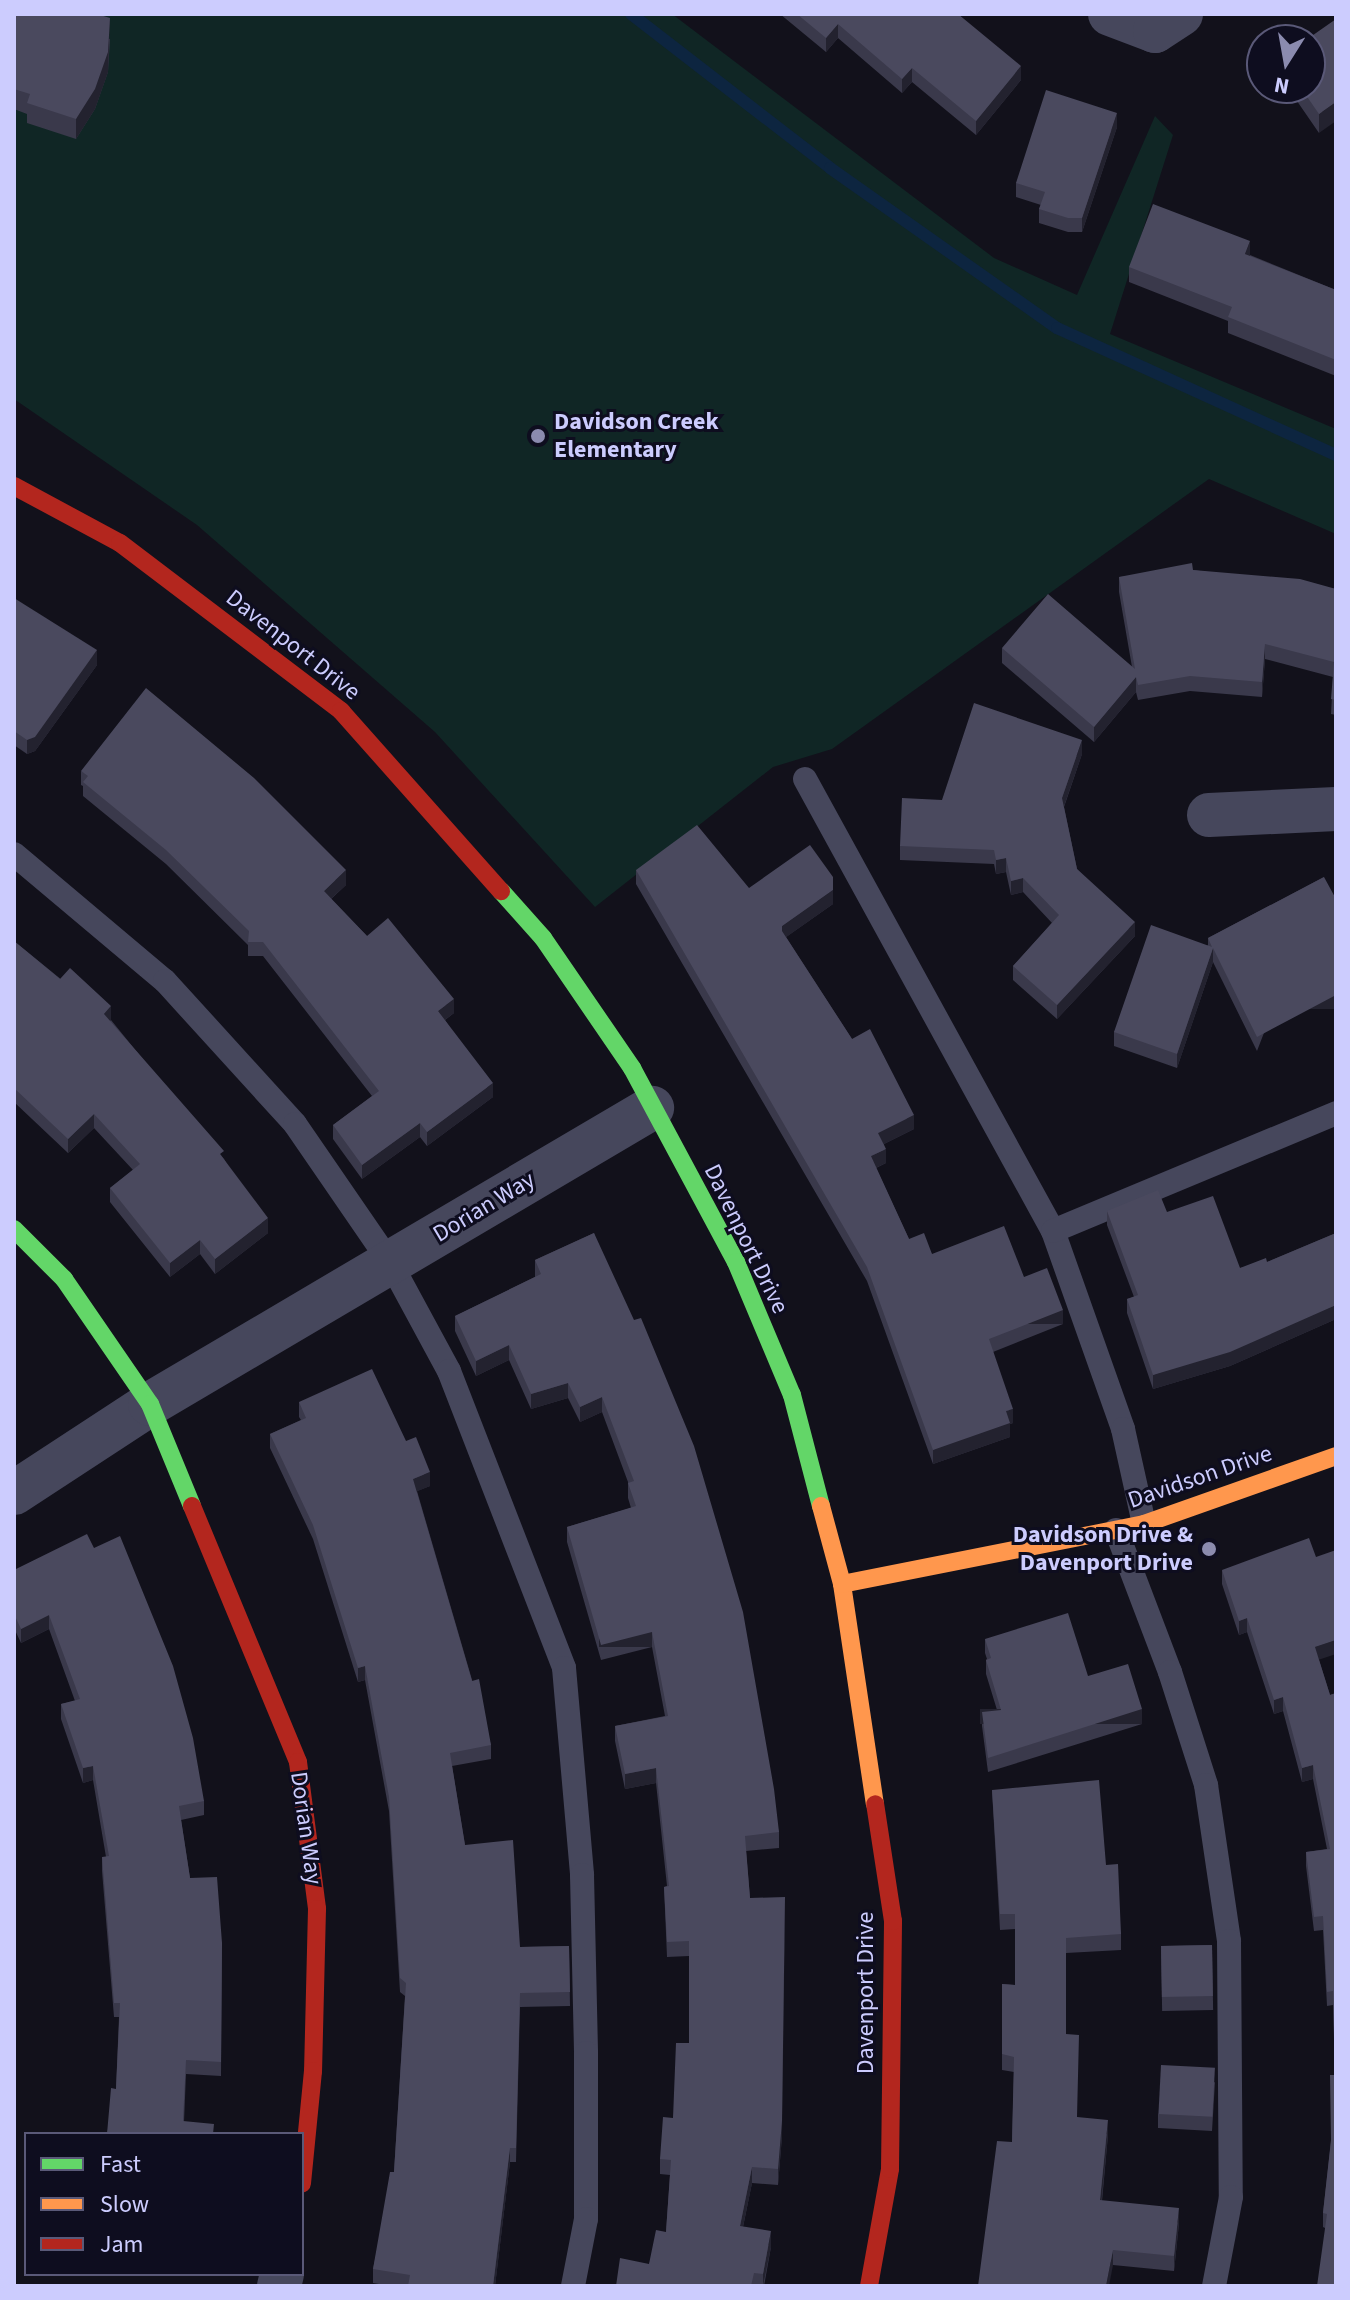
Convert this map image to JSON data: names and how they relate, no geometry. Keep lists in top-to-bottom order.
{
  "streets": {
    "street": ["Davenport Drive", "Dorian Way", "Davidson Drive"]
  },
  "crossings": [
    ["Davenport Drive", "Dorian Way"],
    ["Davenport Drive", "Davidson Drive"]
  ],
  "places": ["Davidson Creek Elementary", "Davidson Drive & Davenport Drive"],
  "legend": ["Fast", "Slow", "Jam"],
  "north": "bottom"
}
